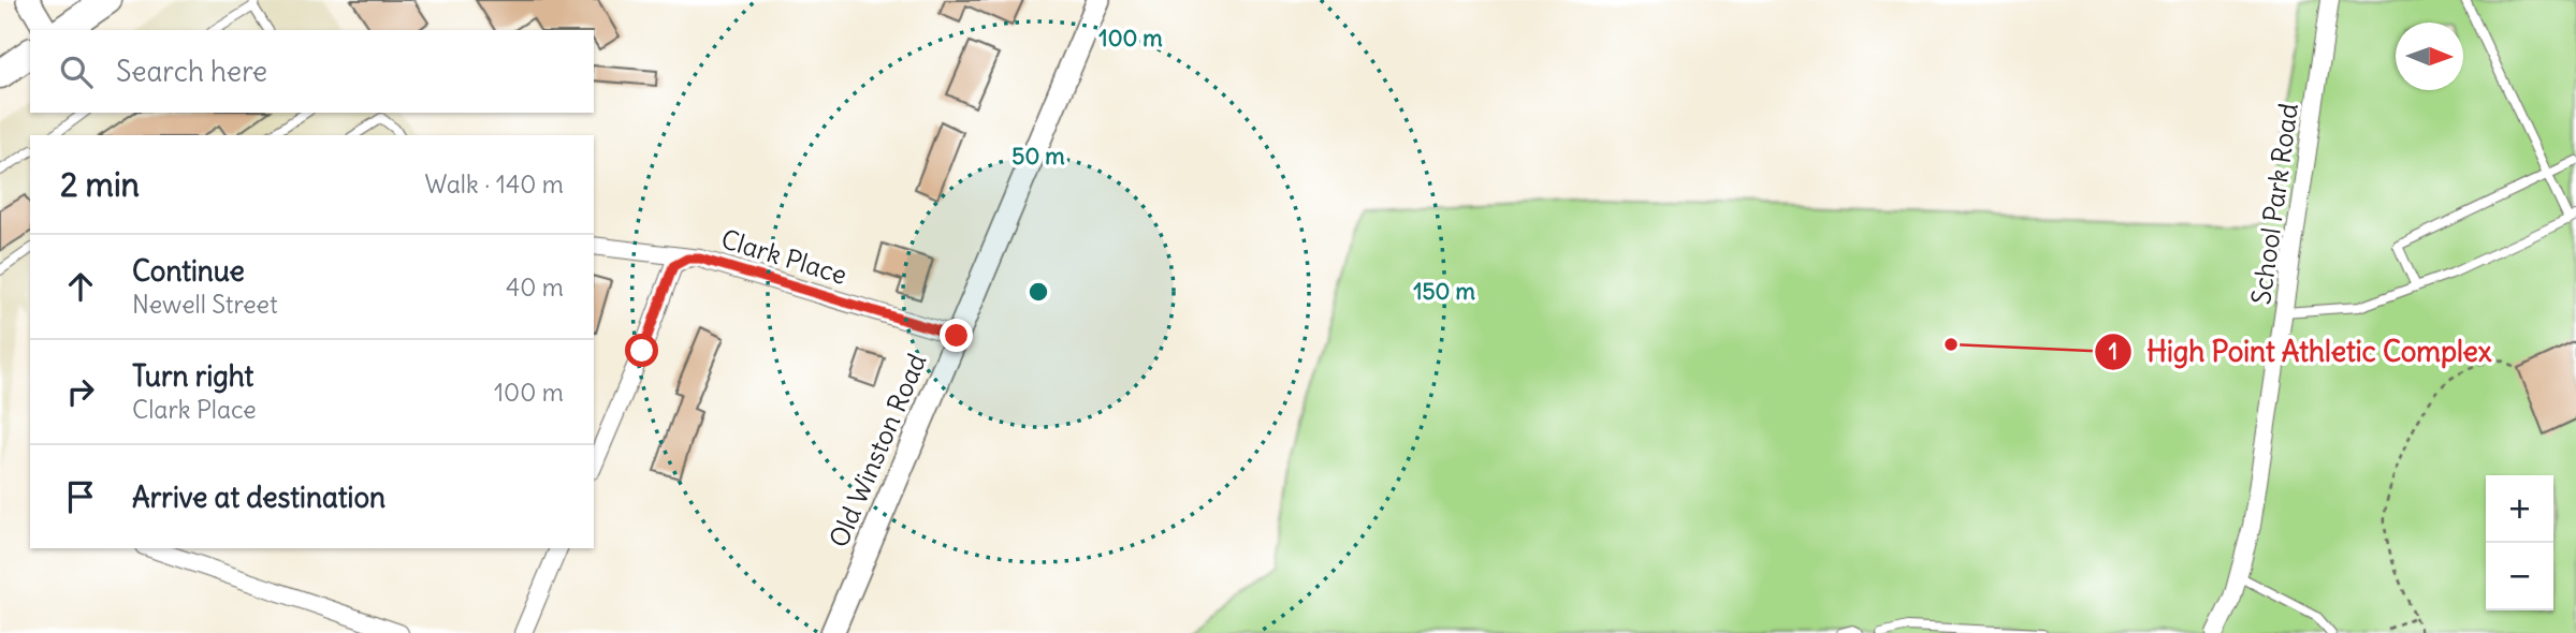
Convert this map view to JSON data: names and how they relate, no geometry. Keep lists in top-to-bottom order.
{
  "streets": {
    "street": ["School Park Road", "Clark Place", "Old Winston Road"]
  },
  "crossings": [
    ["Clark Place", "Old Winston Road"]
  ],
  "places": ["High Point Athletic Complex"],
  "north": "right",
  "page": {
    "search": "Search here",
    "heading": ["2 min", "Walk · 140 m"],
    "list": [
      ["Continue", "Newell Street", "40 m"],
      ["Turn right", "Clark Place", "100 m"],
      "Arrive at destination"
    ],
    "map_buttons": ["+", "−"]
  },
  "rings": ["100 m", "50 m", "150 m"]
}
